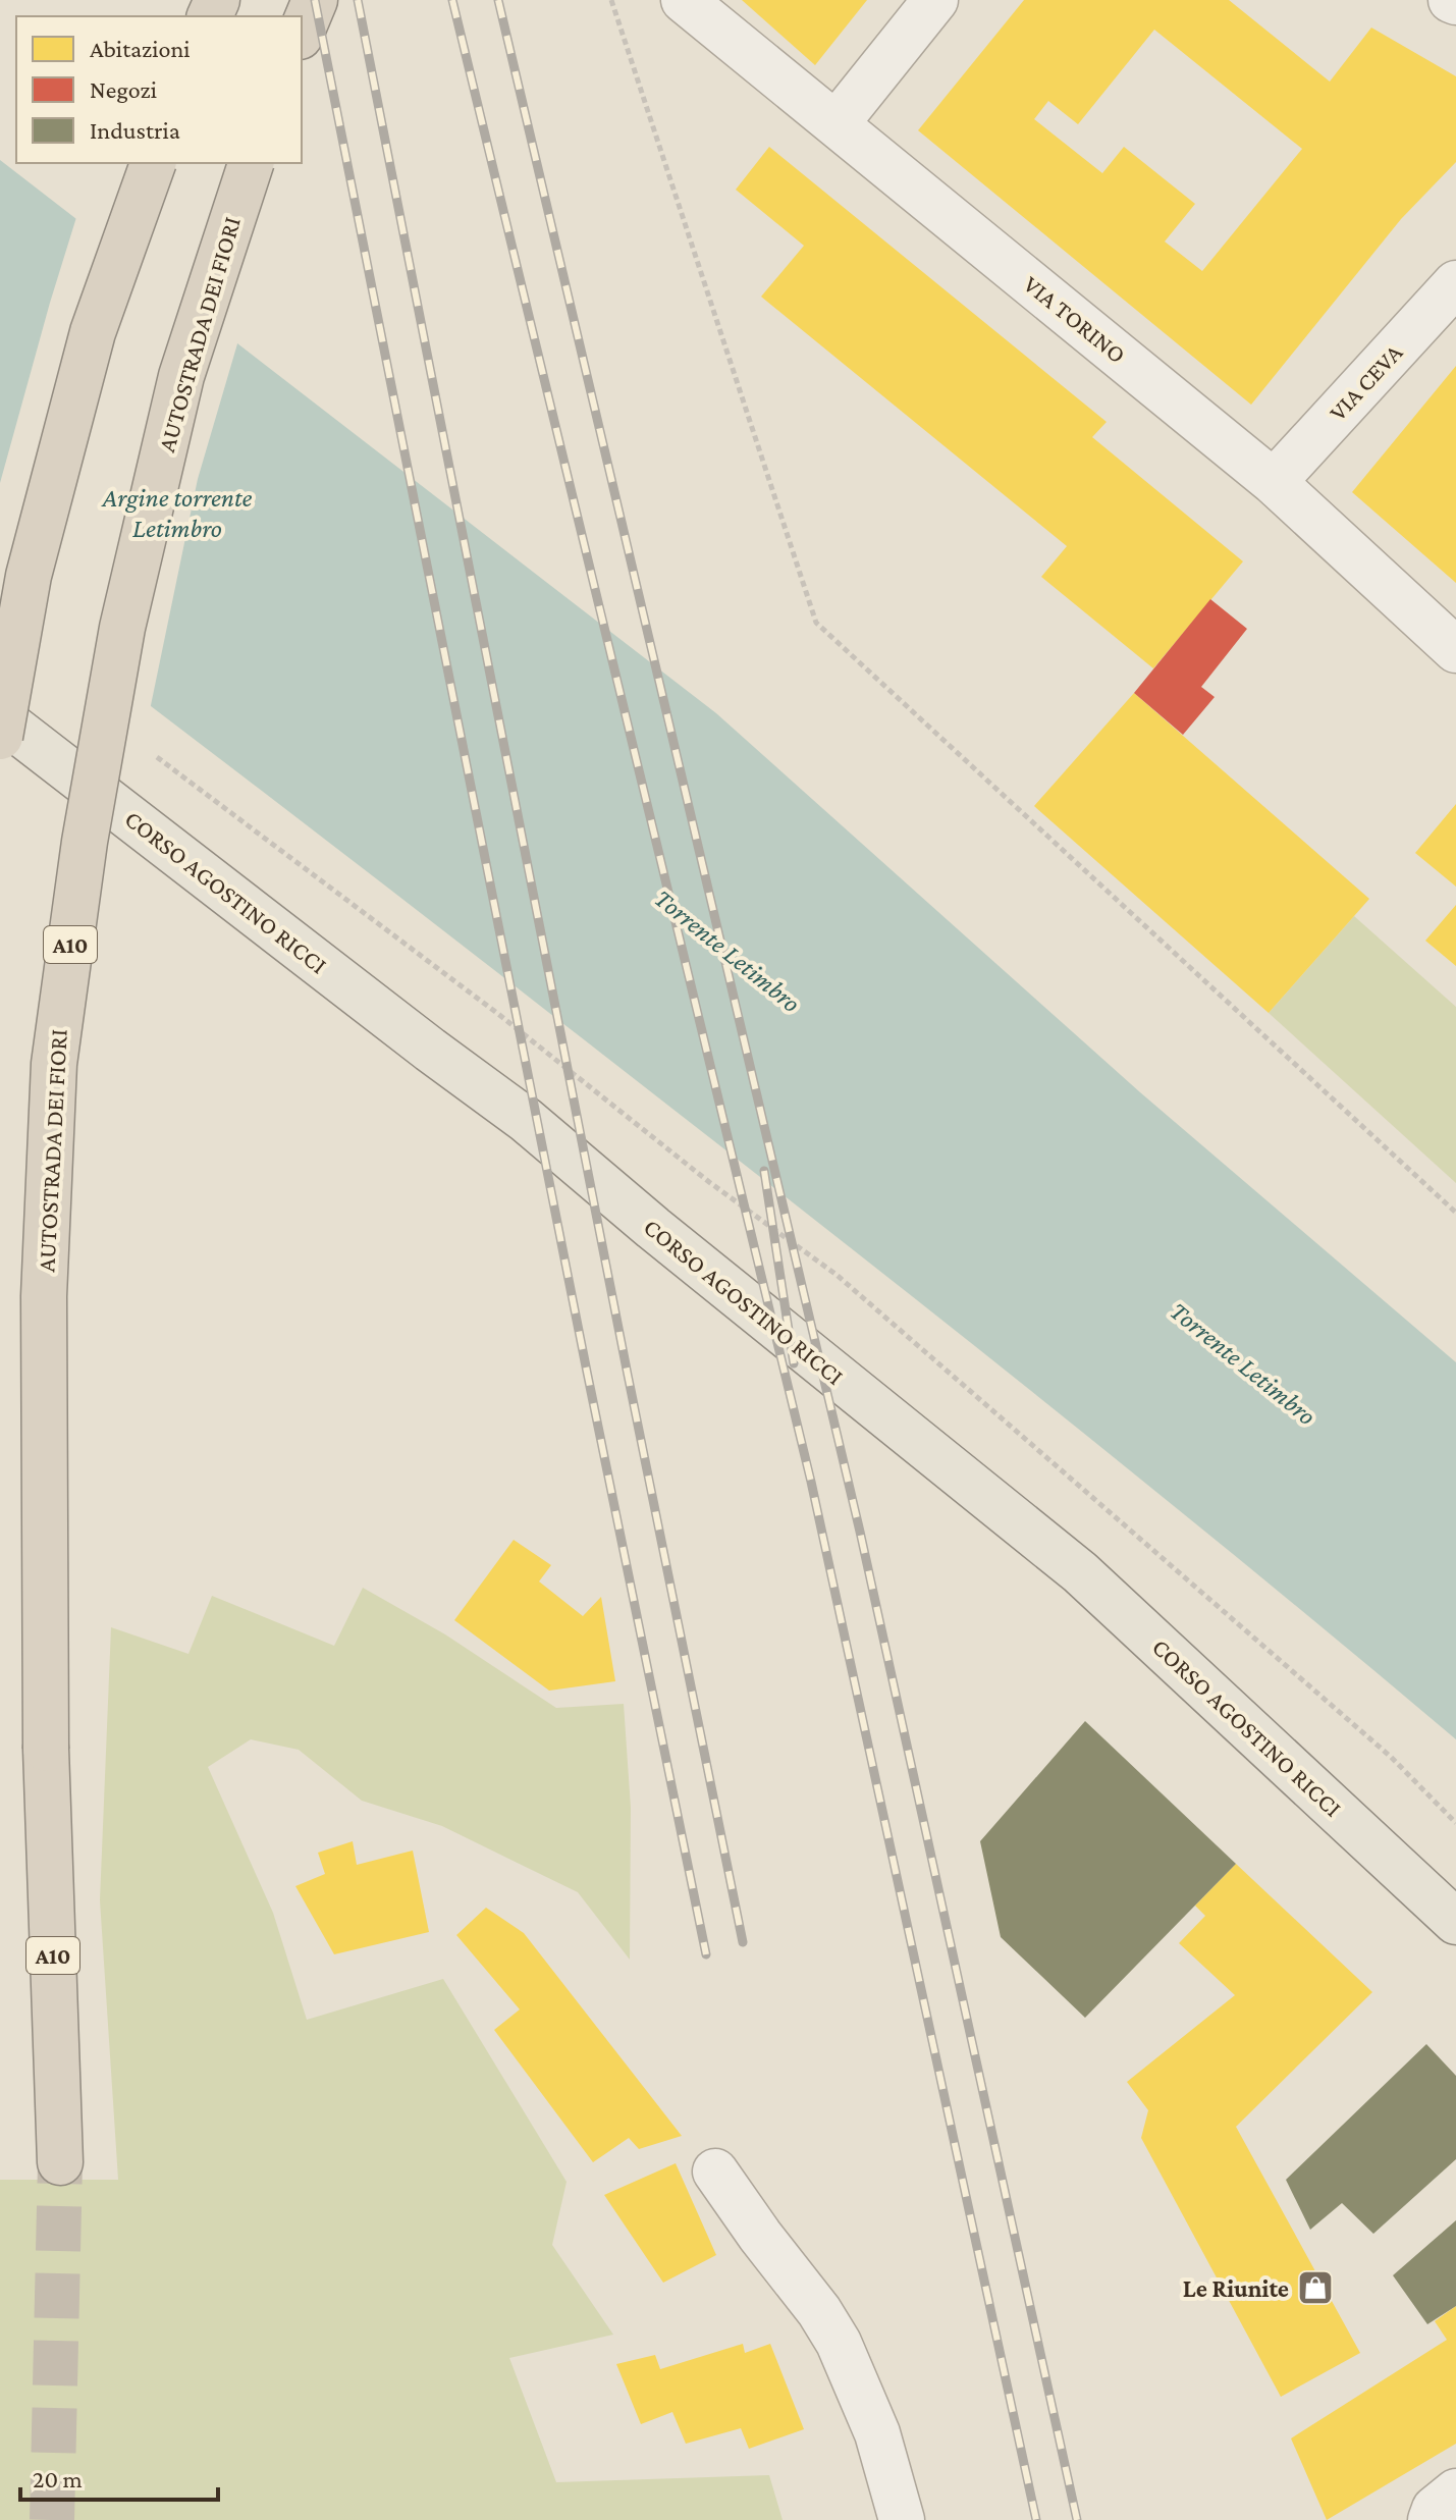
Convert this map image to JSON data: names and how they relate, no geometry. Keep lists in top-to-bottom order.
{
  "streets": {
    "highway": ["AUTOSTRADA DEI FIORI", "A10"],
    "main road": ["CORSO AGOSTINO RICCI"],
    "street": ["VIA TORINO", "VIA CEVA"]
  },
  "crossings": [
    ["VIA TORINO", "VIA CEVA"]
  ],
  "water": ["Argine torrente Letimbro", "Torrente Letimbro"],
  "places": {
    "shop": ["Le Riunite"]
  },
  "legend": ["Abitazioni", "Negozi", "Industria"],
  "scale_bar": "20 m"
}
